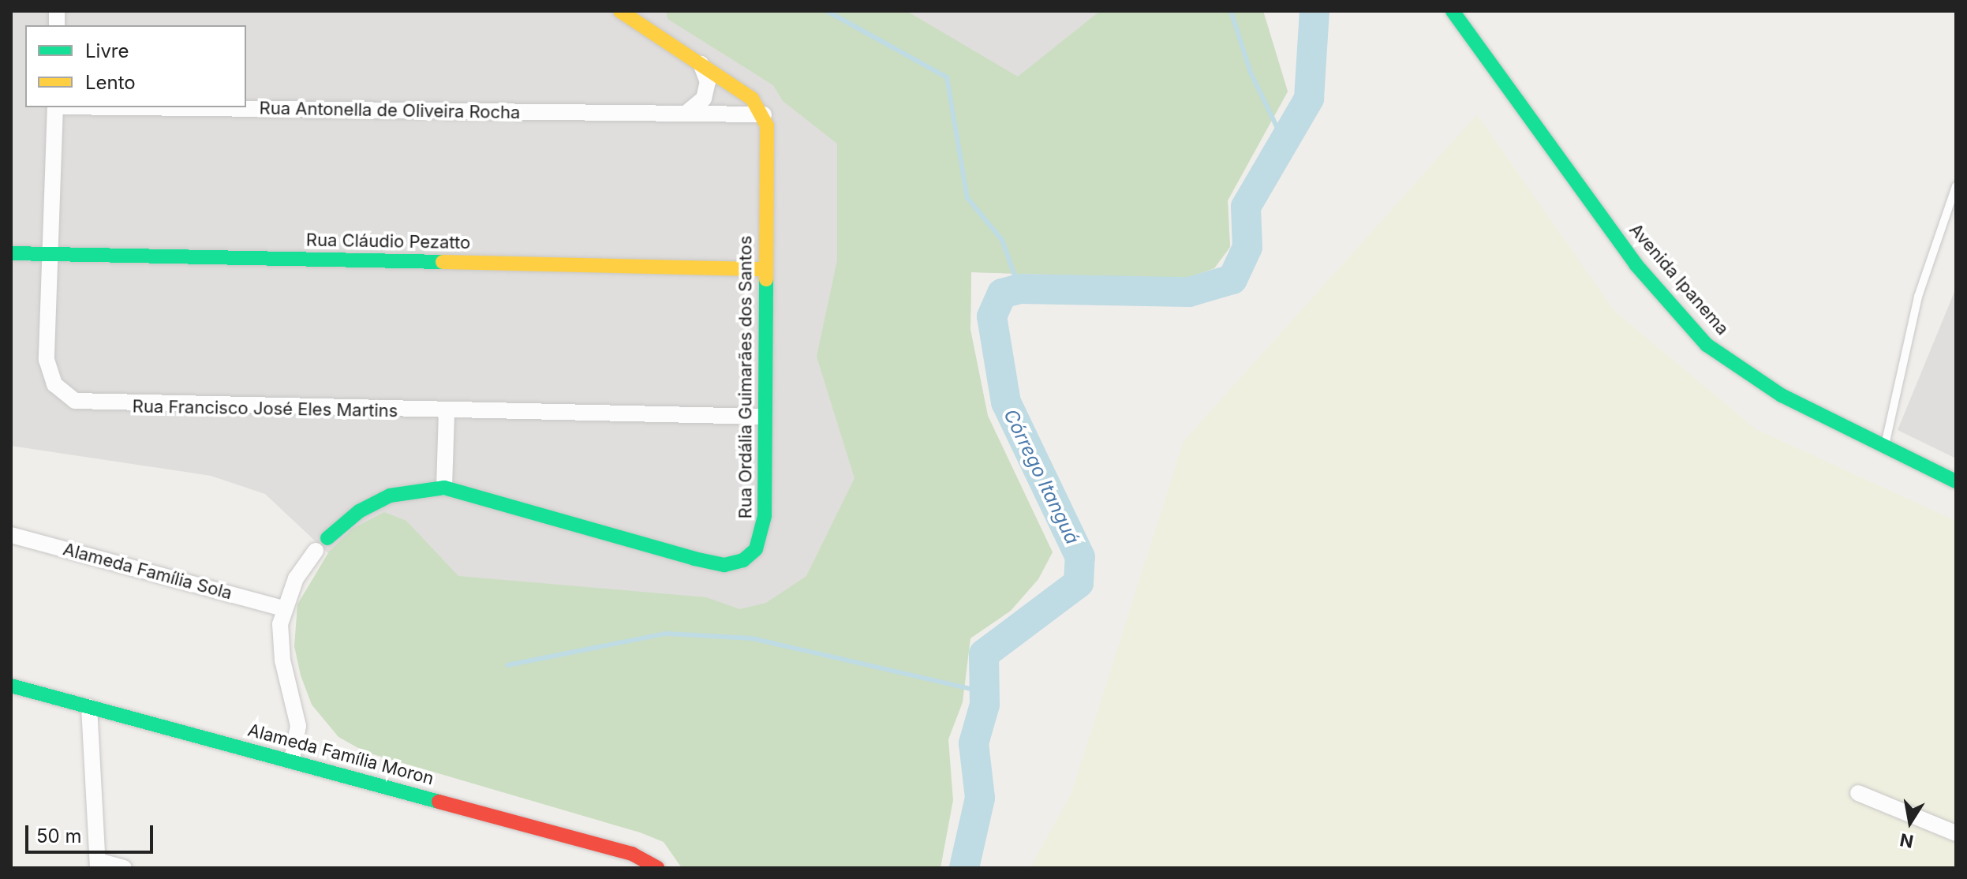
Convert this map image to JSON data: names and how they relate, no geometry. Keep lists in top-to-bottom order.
{
  "streets": {
    "street": [
      "Rua Antonella de Oliveira Rocha",
      "Rua Cláudio Pezatto",
      "Avenida Ipanema",
      "Rua Ordália Guimarães dos Santos",
      "Rua Francisco José Eles Martins",
      "Alameda Família Sola",
      "Alameda Família Moron"
    ]
  },
  "crossings": [
    ["Rua Antonella de Oliveira Rocha", "Rua Ordália Guimarães dos Santos"],
    ["Rua Cláudio Pezatto", "Rua Ordália Guimarães dos Santos"],
    ["Rua Cláudio Pezatto", "Rua Francisco José Eles Martins"],
    ["Rua Ordália Guimarães dos Santos", "Rua Francisco José Eles Martins"]
  ],
  "water": ["Córrego Itanguá"],
  "legend": ["Livre", "Lento"],
  "scale_bar": "50 m",
  "north": "bottom"
}
